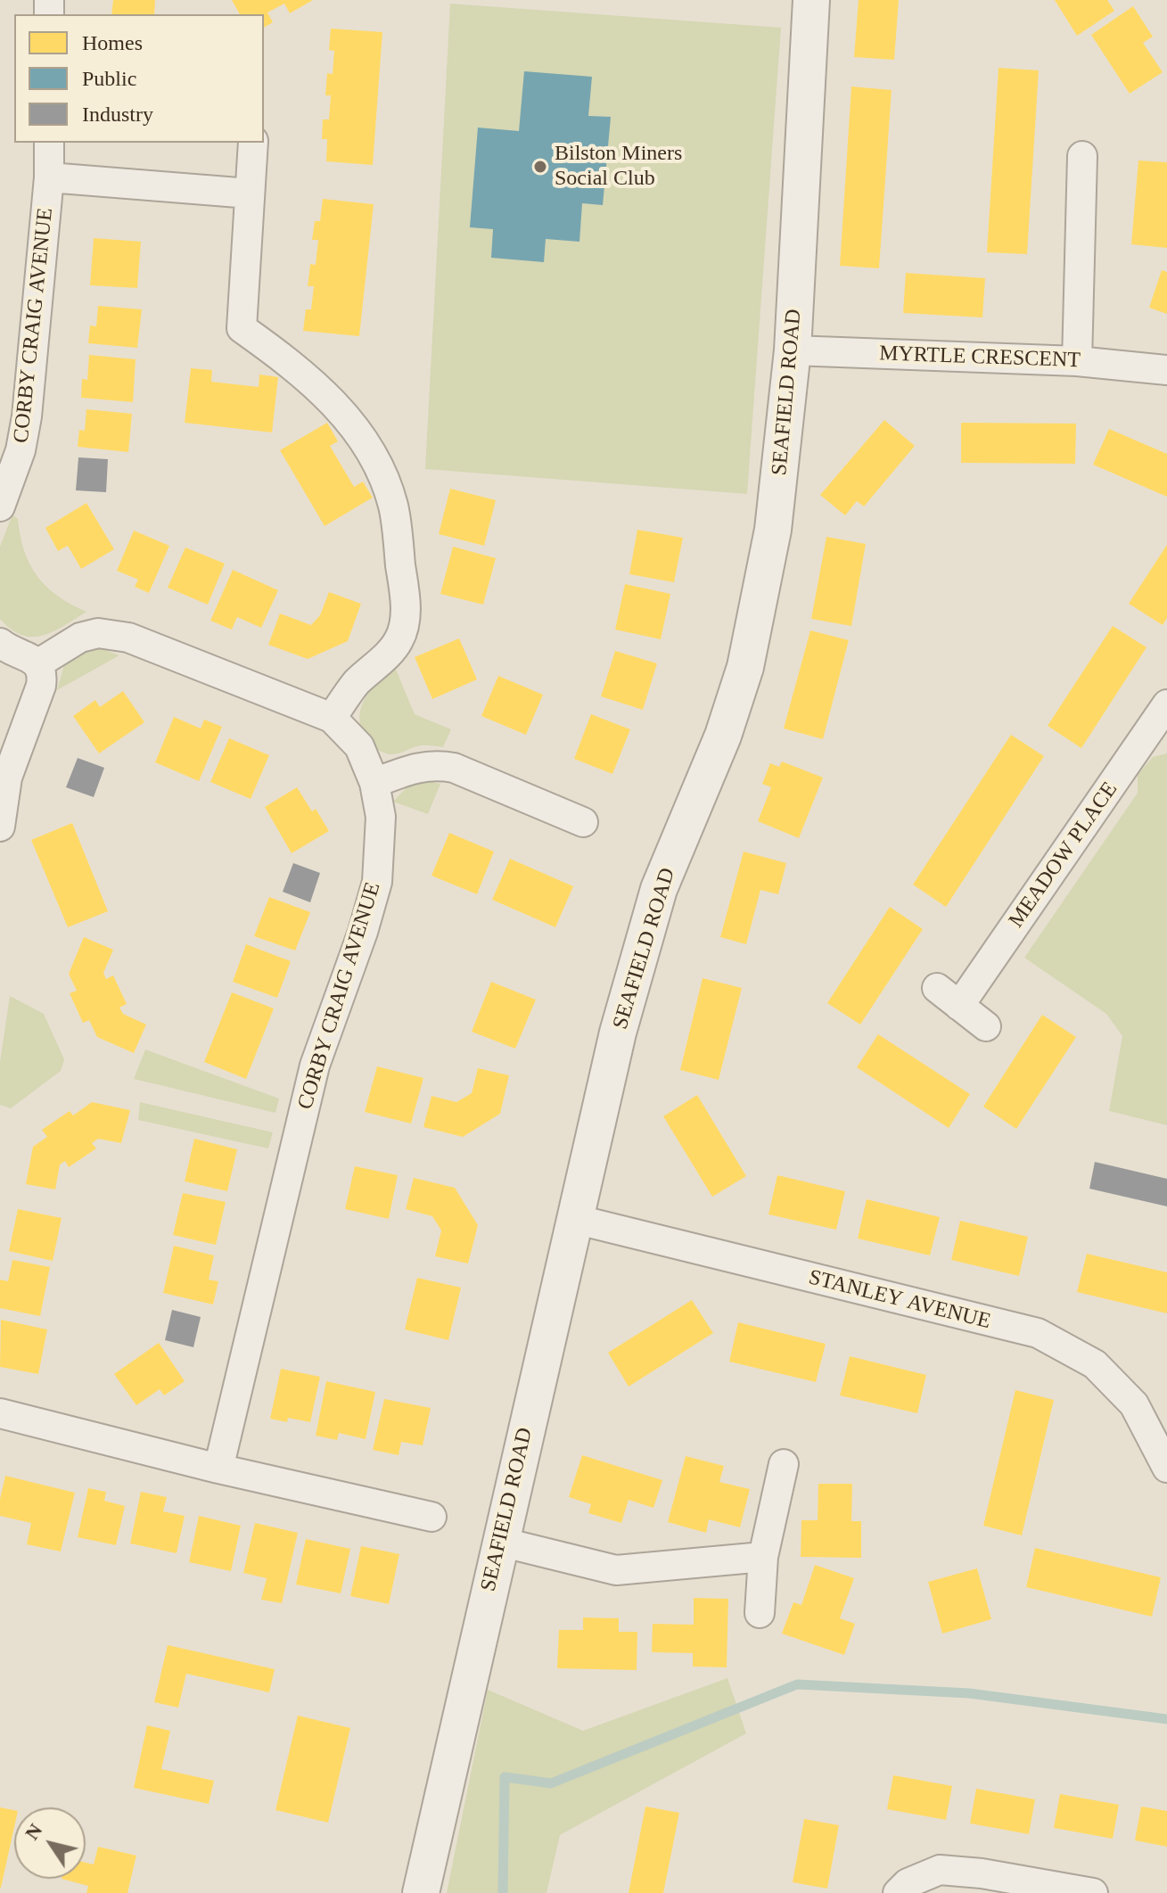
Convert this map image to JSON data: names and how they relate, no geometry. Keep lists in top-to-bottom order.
{
  "streets": {
    "street": [
      "CORBY CRAIG AVENUE",
      "MYRTLE CRESCENT",
      "SEAFIELD ROAD",
      "MEADOW PLACE",
      "STANLEY AVENUE"
    ]
  },
  "crossings": [
    ["MYRTLE CRESCENT", "SEAFIELD ROAD"],
    ["SEAFIELD ROAD", "STANLEY AVENUE"]
  ],
  "places": ["Bilston Miners Social Club"],
  "legend": ["Homes", "Public", "Industry"],
  "north": "top left"
}
